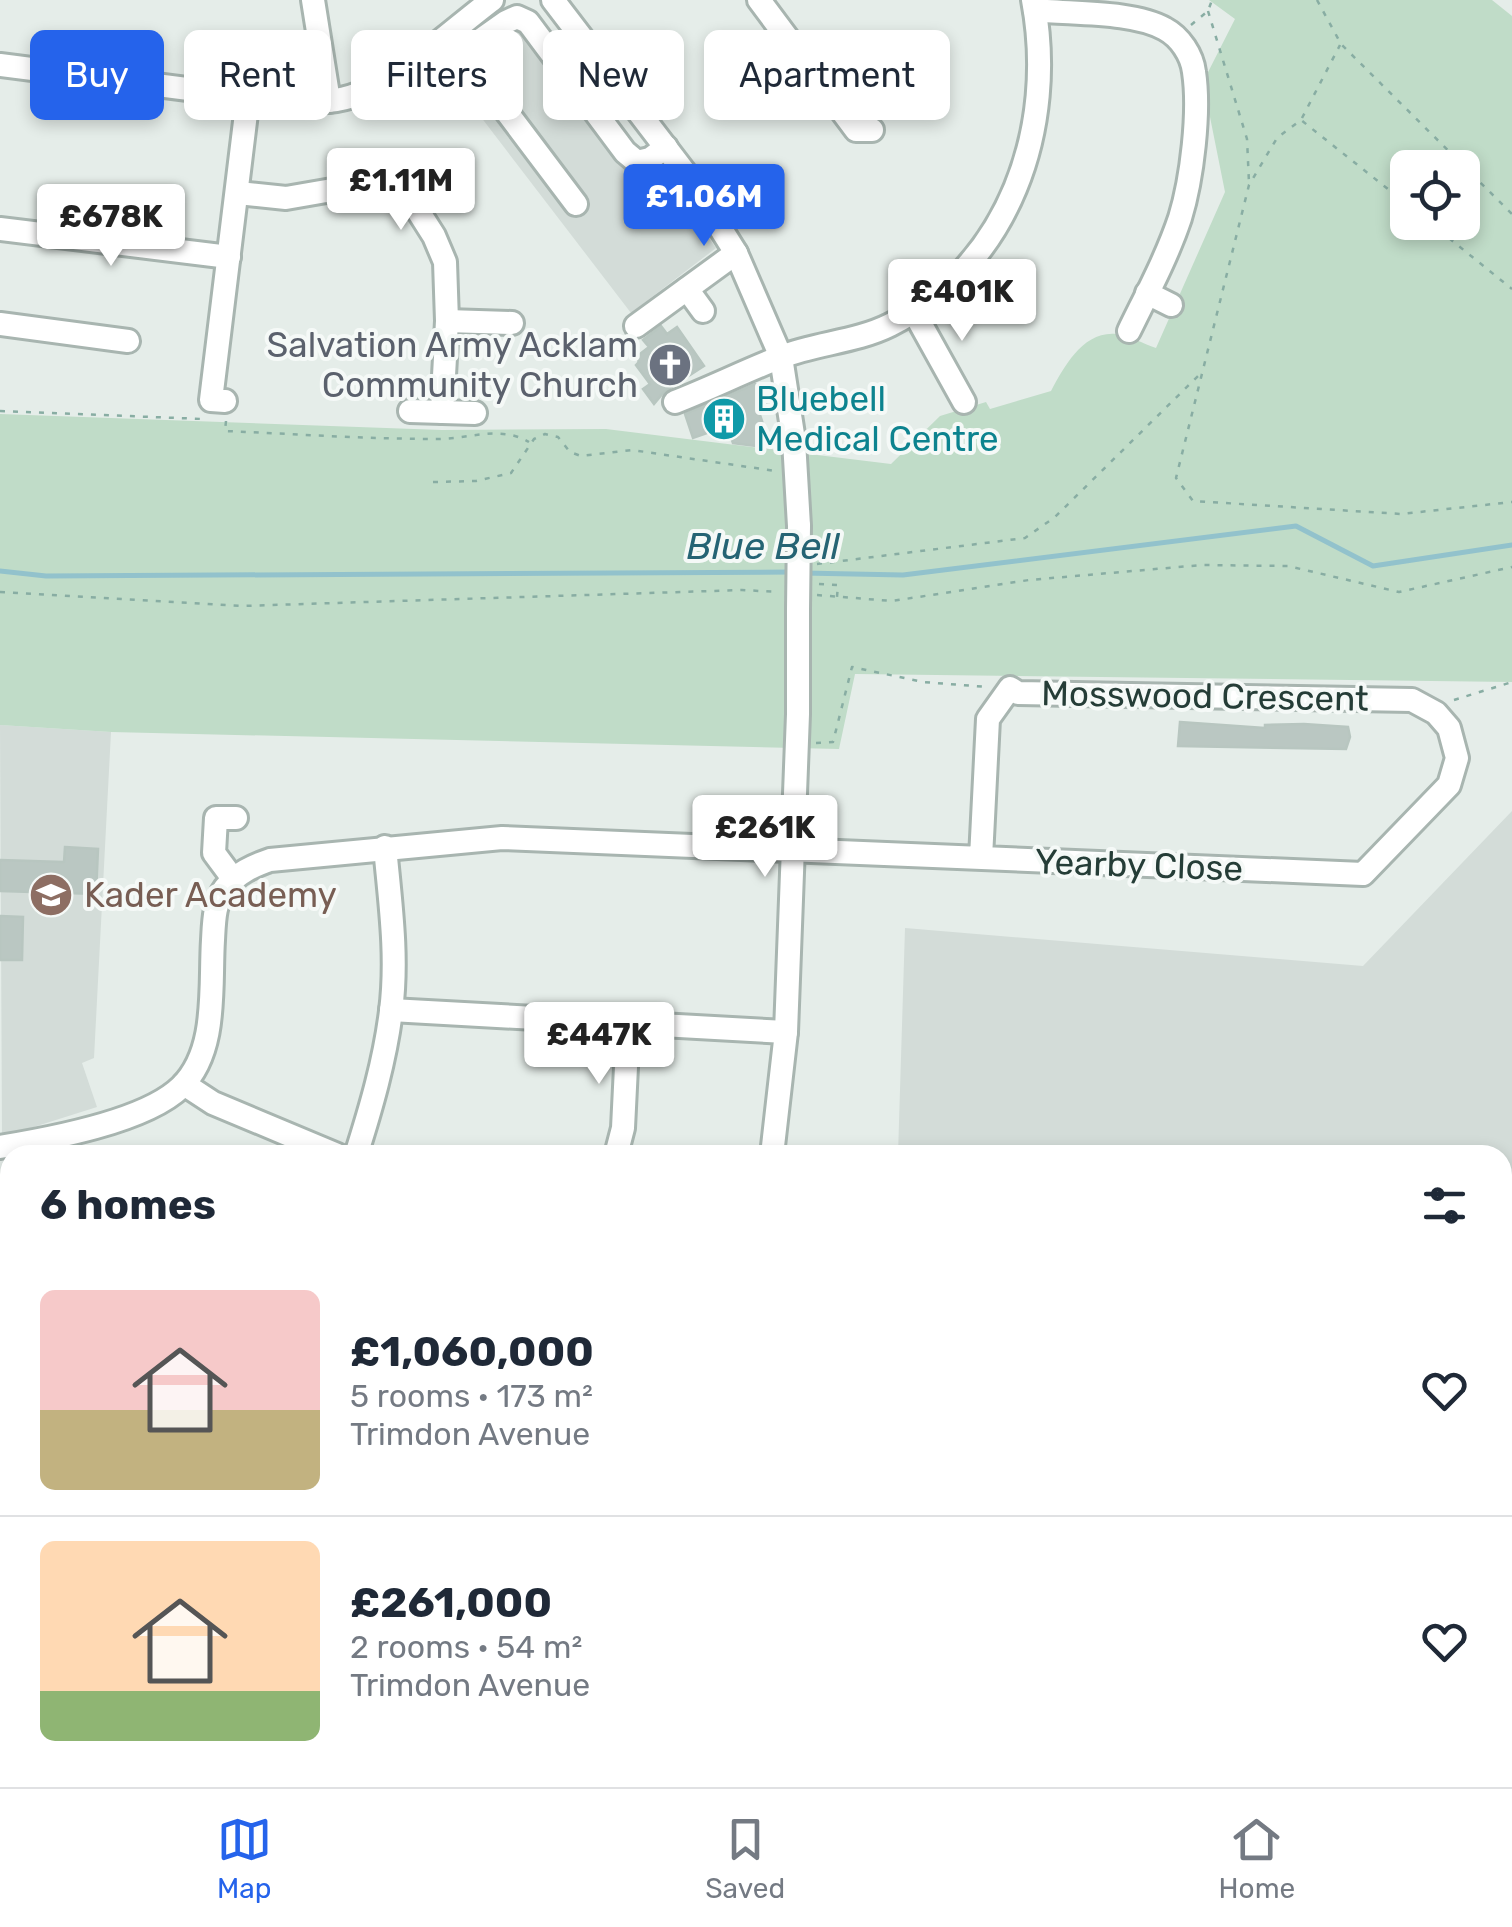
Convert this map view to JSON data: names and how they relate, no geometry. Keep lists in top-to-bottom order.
{
  "streets": {
    "street": ["Mosswood Crescent", "Yearby Close"]
  },
  "crossings": [
    ["Mosswood Crescent", "Yearby Close"]
  ],
  "water": ["Blue Bell"],
  "places": {
    "church": ["Salvation Army Acklam Community Church"],
    "building": ["Bluebell Medical Centre"],
    "school or university": ["Kader Academy"]
  },
  "page": {
    "chip": [
      "Buy",
      "Rent",
      "Filters",
      "New",
      "Apartment"
    ],
    "price": [
      "£1.11M",
      "£1.06M",
      "£678K",
      "£401K",
      "£261K",
      "£447K"
    ],
    "heading": "6 homes",
    "list": [
      {
        "name": "£1,060,000",
        "note": "5 rooms · 173 m² · Trimdon Avenue"
      },
      {
        "name": "£261,000",
        "note": "2 rooms · 54 m² · Trimdon Avenue"
      }
    ],
    "tabs": ["Map", "Saved", "Home"]
  }
}
